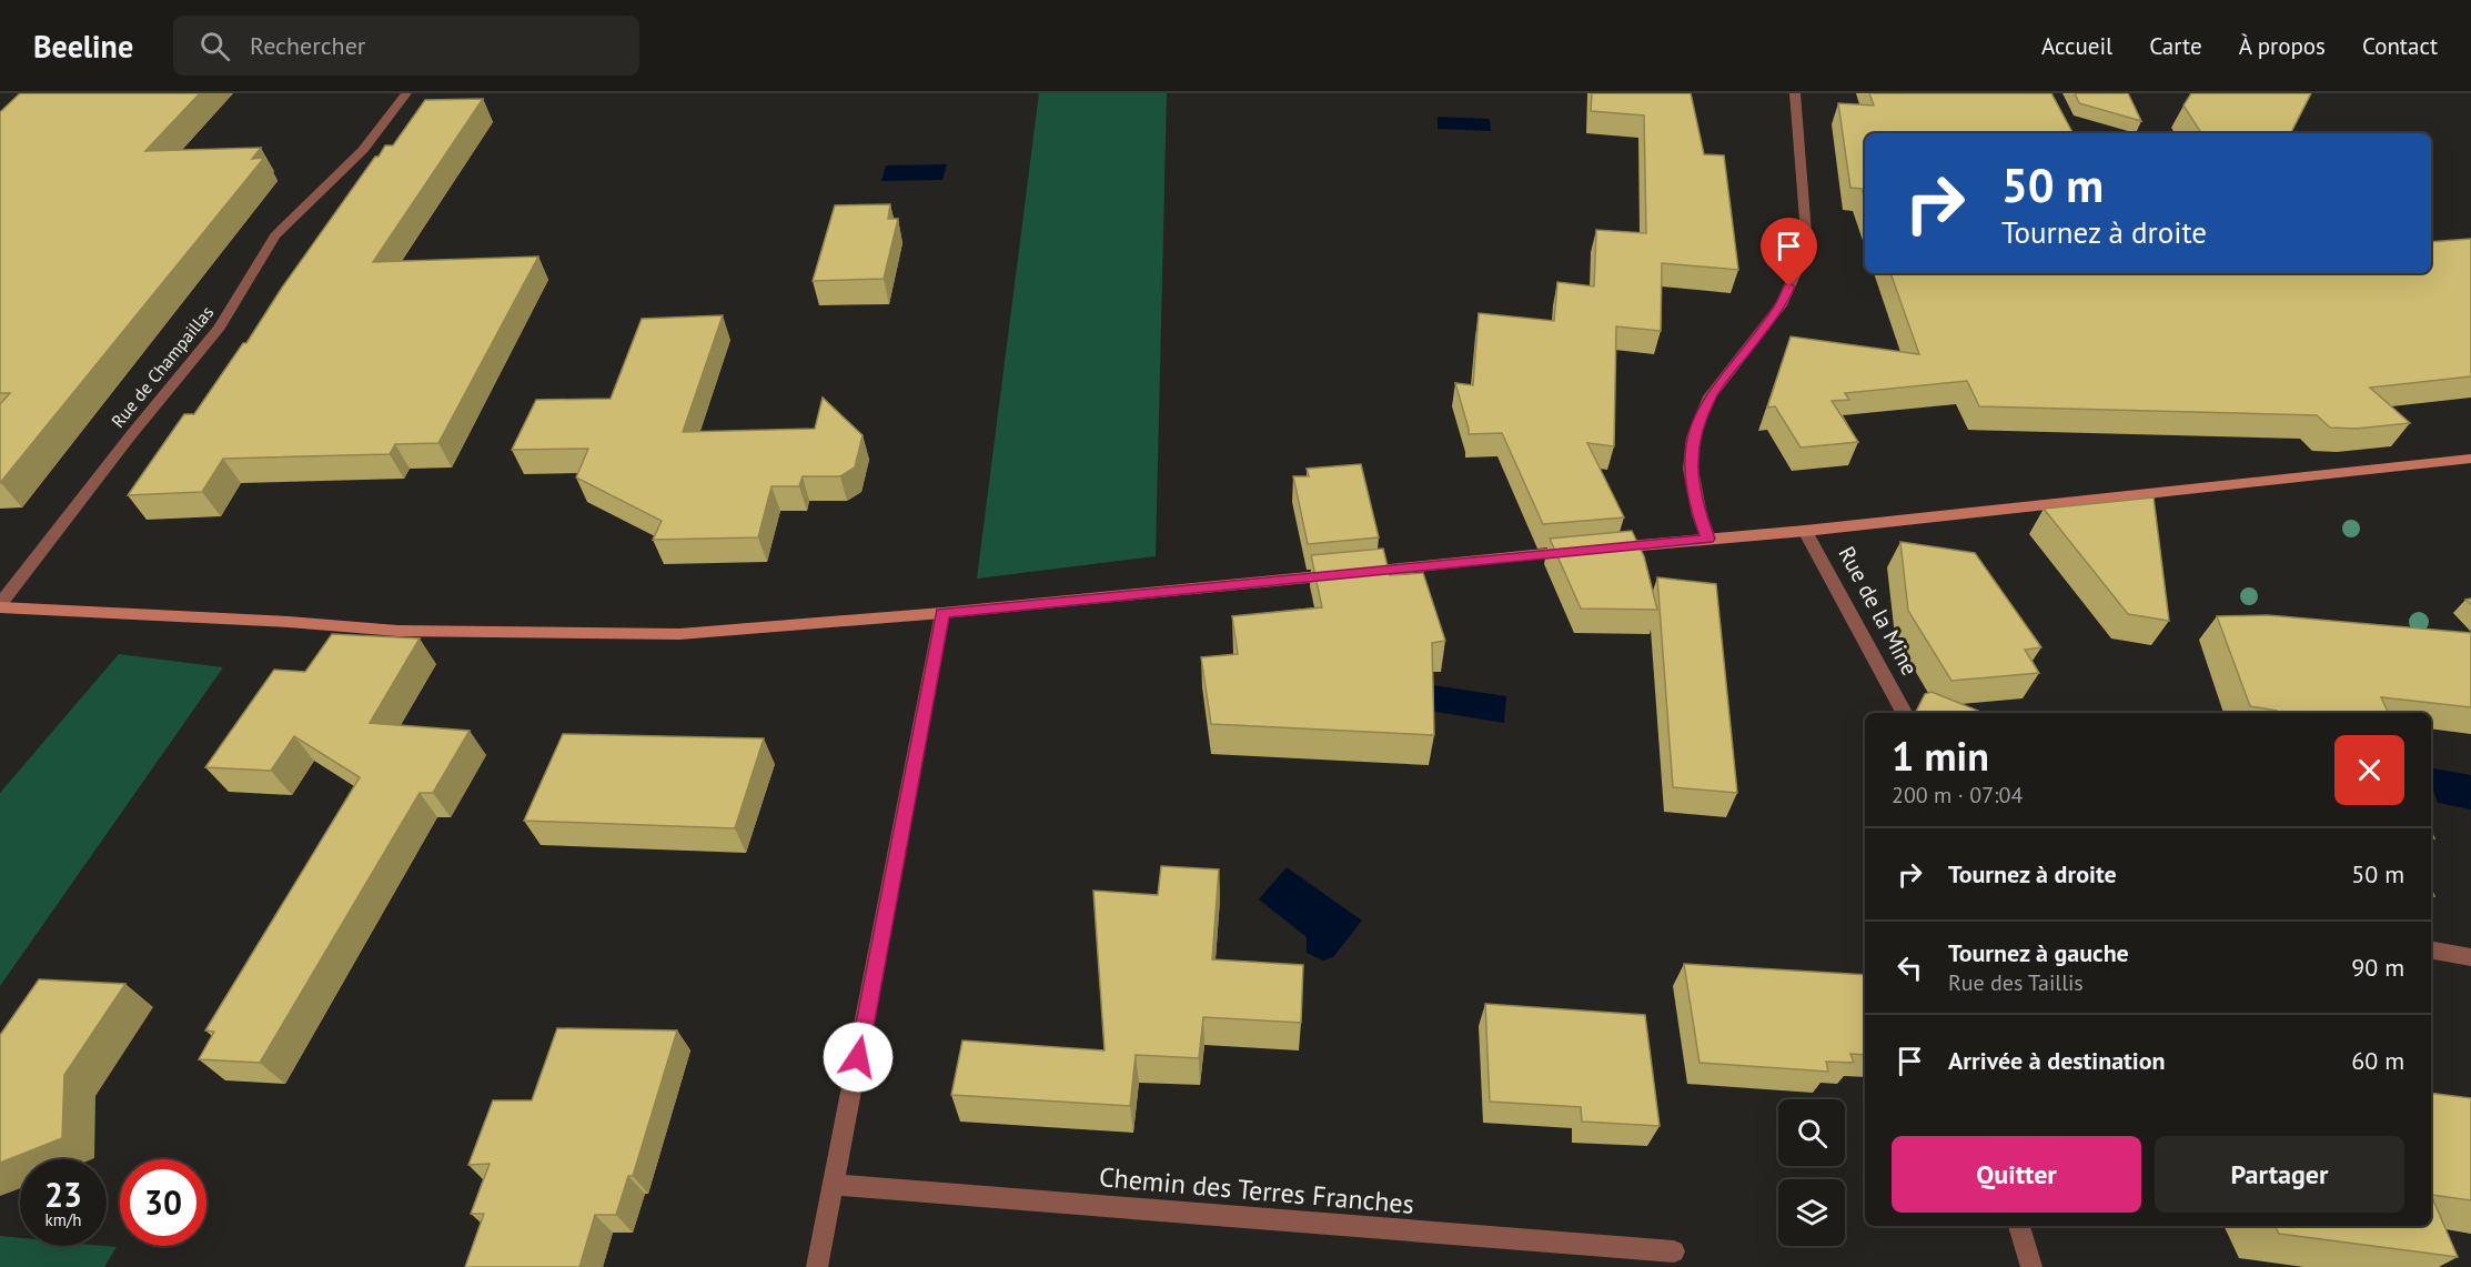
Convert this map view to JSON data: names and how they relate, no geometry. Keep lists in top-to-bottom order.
{
  "streets": {
    "street": ["Rue de Champaillas", "Rue de la Mine", "Chemin des Terres Franches"]
  },
  "page": {
    "header": "Beeline",
    "search": "Rechercher",
    "nav": [
      "Accueil",
      "Carte",
      "À propos",
      "Contact"
    ],
    "turn": ["50 m", "Tournez à droite"],
    "heading": ["1 min", "200 m · 07:04"],
    "list": [
      {
        "name": "Tournez à droite",
        "value": "50 m"
      },
      {
        "name": "Tournez à gauche",
        "note": "Rue des Taillis",
        "value": "90 m"
      },
      {
        "name": "Arrivée à destination",
        "value": "60 m"
      }
    ],
    "buttons": ["Quitter", "Partager"],
    "speed": "23 km/h",
    "limit": "30"
  }
}
